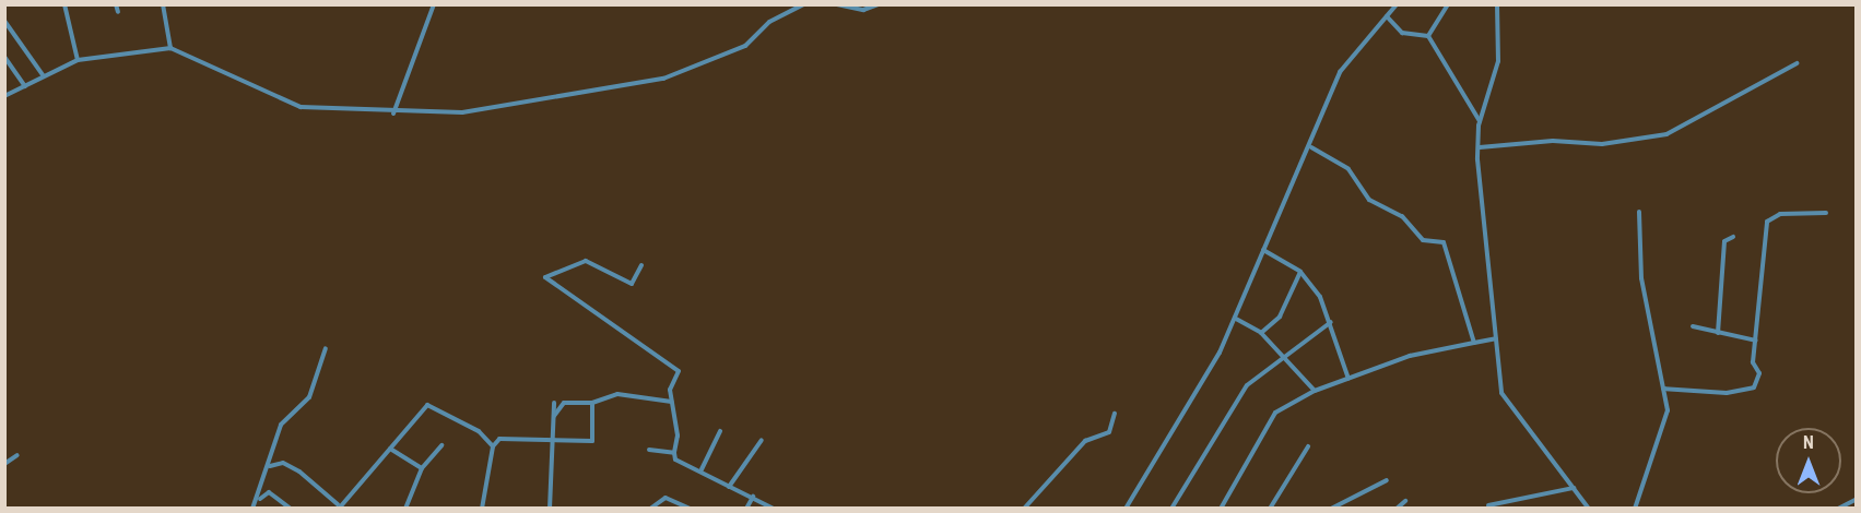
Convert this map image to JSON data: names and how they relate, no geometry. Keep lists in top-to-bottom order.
{
  "north": "top"
}
